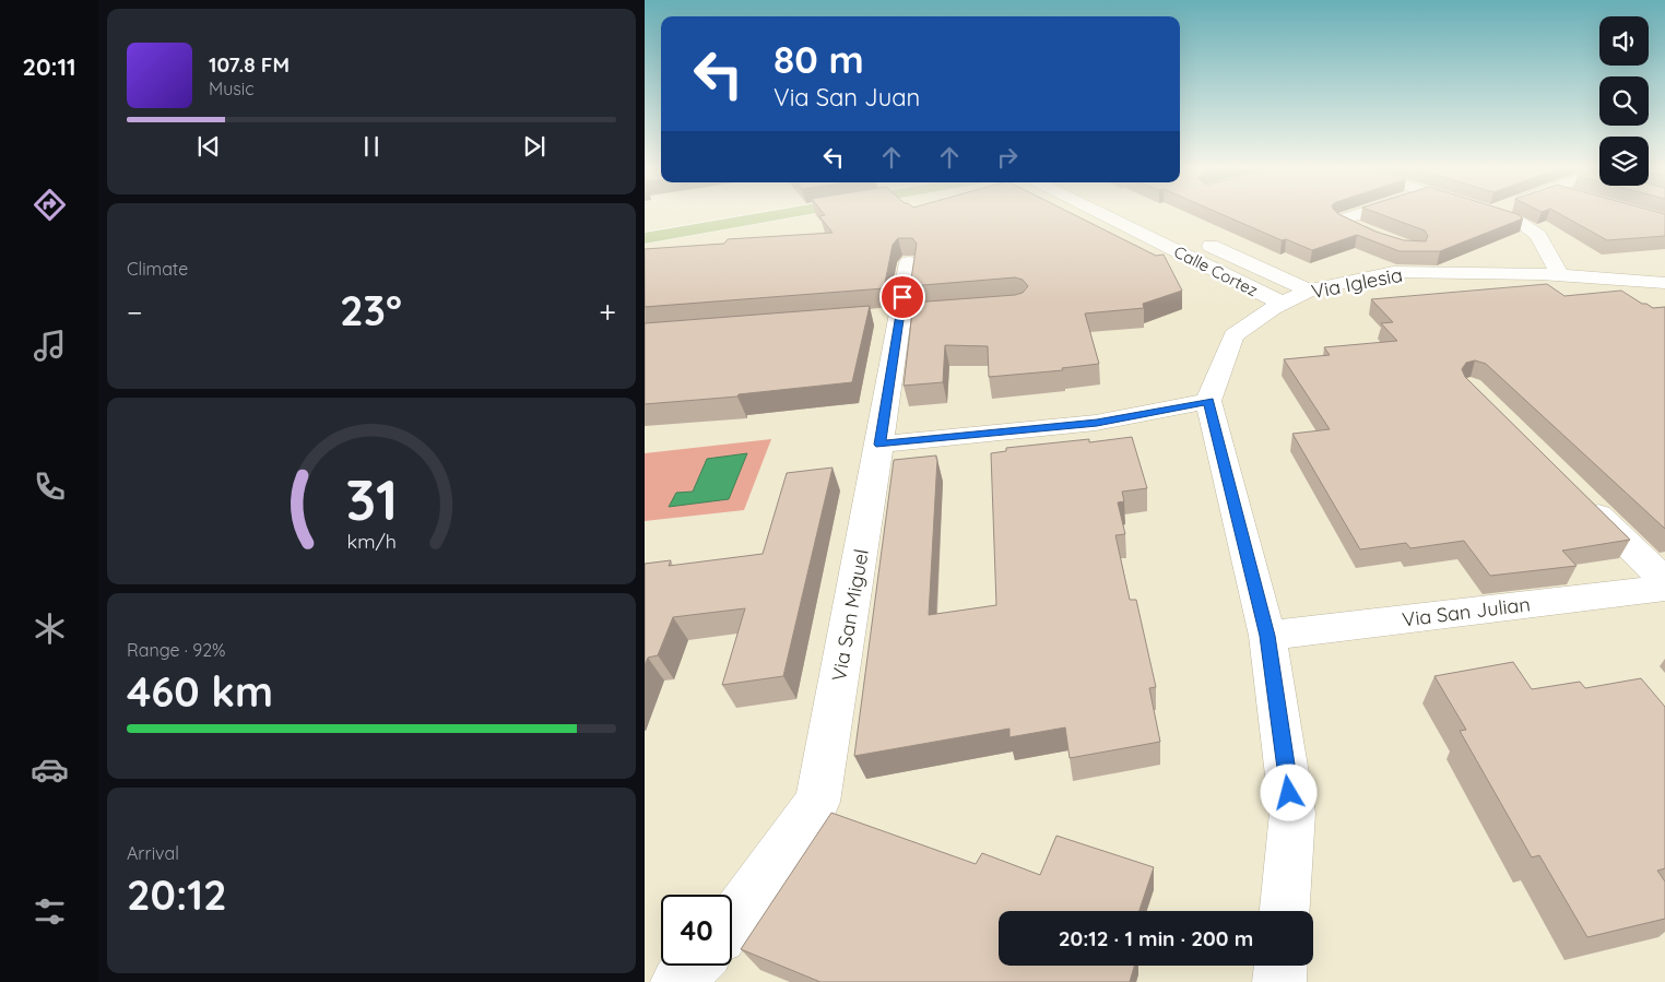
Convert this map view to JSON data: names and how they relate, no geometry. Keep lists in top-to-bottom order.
{
  "streets": {
    "street": [
      "Calle Cortez",
      "Via Iglesia",
      "Via San Julian",
      "Via San Miguel"
    ]
  },
  "crossings": [
    ["Calle Cortez", "Via Iglesia"]
  ],
  "page": {
    "tabs": "20:11",
    "turn": ["80 m", "Via San Juan"],
    "song": ["107.8 FM", "Music"],
    "tile": [
      "Climate",
      ["Range · 92%", "460 km"],
      ["Arrival", "20:12"]
    ],
    "heat": ["−", "23°", "+"],
    "limit": "40",
    "trip": "20:12 · 1 min · 200 m",
    "gauge": ["31", "km/h"]
  }
}
